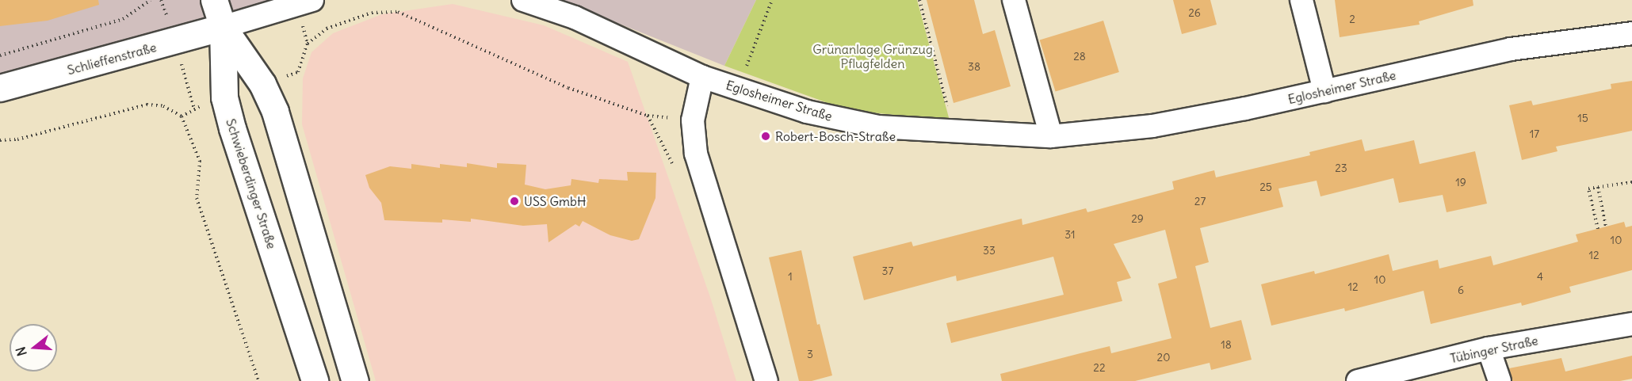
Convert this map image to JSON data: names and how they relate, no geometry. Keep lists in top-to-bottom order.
{
  "streets": {
    "main road": ["Schlieffenstraße", "Schwieberdinger Straße"],
    "street": ["Eglosheimer Straße", "Tübinger Straße"]
  },
  "crossings": [
    ["Schlieffenstraße", "Schwieberdinger Straße"]
  ],
  "parks": ["Grünanlage Grünzug Pflugfelden"],
  "places": ["Robert-Bosch-Straße", "USS GmbH"],
  "house_numbers": [
    "26",
    "2",
    "28",
    "38",
    "15",
    "17",
    "23",
    "19",
    "25",
    "27",
    "29",
    "31",
    "10",
    "33",
    "12",
    "37",
    "1",
    "4",
    "10",
    "12",
    "6",
    "18",
    "3",
    "20",
    "22"
  ],
  "north": "left"
}
